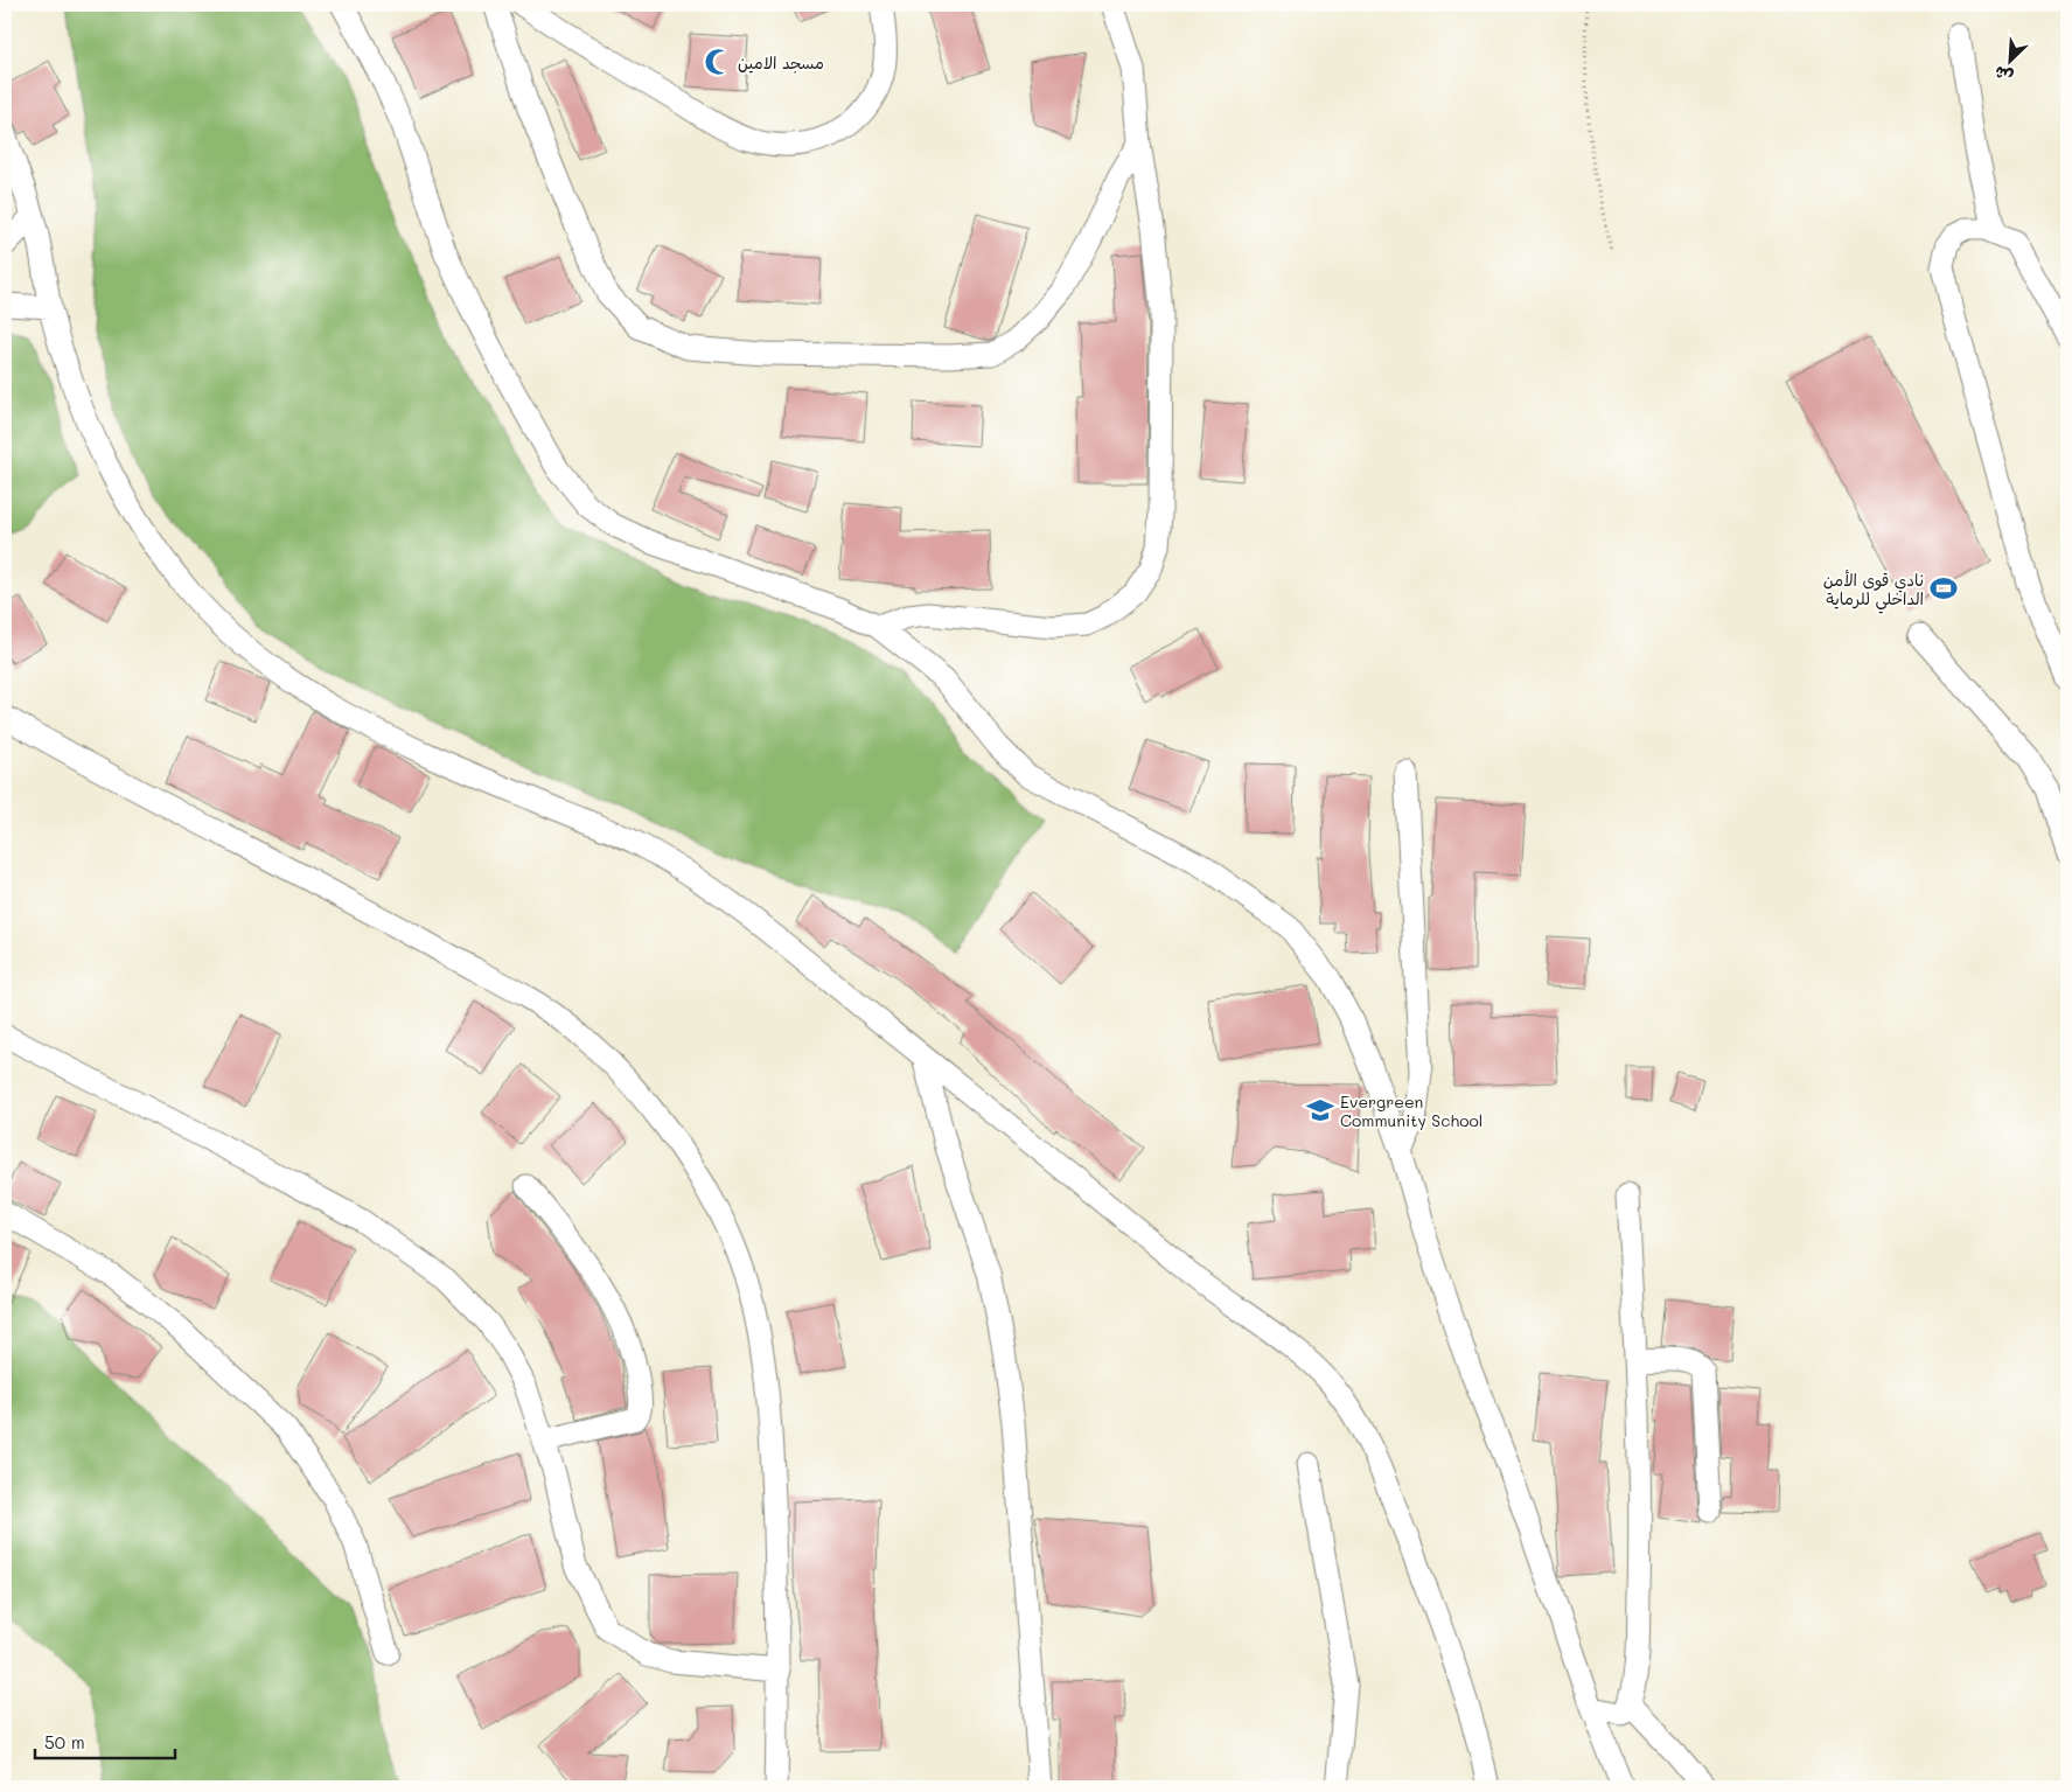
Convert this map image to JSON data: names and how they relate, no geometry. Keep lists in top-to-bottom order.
{
  "places": {
    "mosque": ["مسجد الامين"],
    "sports": ["نادي قوى الأمن الداخلي للرماية"],
    "school or university": ["Evergreen Community School"]
  },
  "scale_bar": "50 m",
  "north": "bottom left"
}
